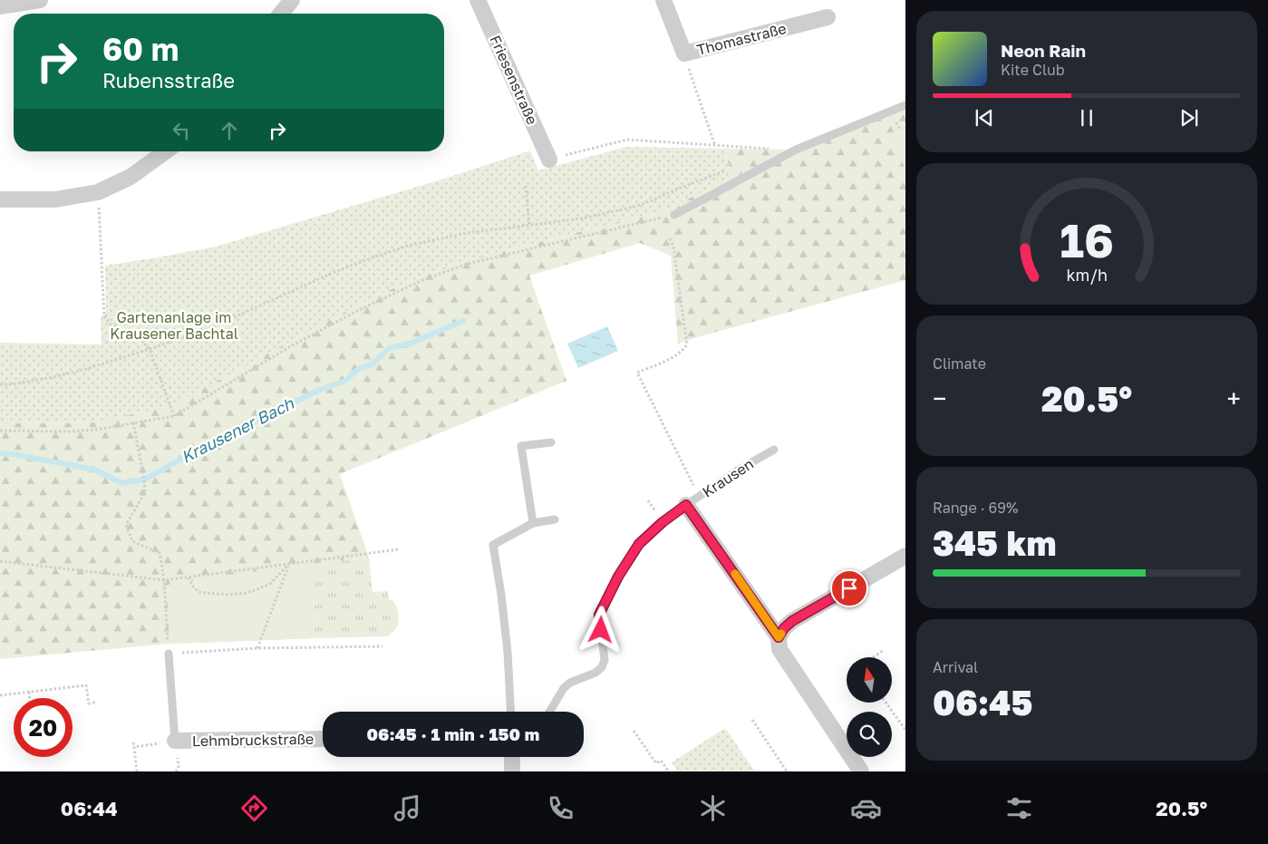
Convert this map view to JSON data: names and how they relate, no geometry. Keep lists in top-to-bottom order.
{
  "streets": {
    "street": ["Thomastraße", "Friesenstraße", "Lehmbruckstraße"],
    "lane": ["Krausen"]
  },
  "water": ["Krausener Bach"],
  "parks": ["Gartenanlage im Krausener Bachtal"],
  "north": "top",
  "page": {
    "turn": ["60 m", "Rubensstraße"],
    "song": ["Neon Rain", "Kite Club"],
    "tile": [
      "Climate",
      ["Range · 69%", "345 km"],
      ["Arrival", "06:45"]
    ],
    "heat": ["−", "20.5°", "+"],
    "limit": "20",
    "trip": "06:45 · 1 min · 150 m",
    "tabs": ["06:44", "20.5°"],
    "gauge": ["16", "km/h"]
  }
}
